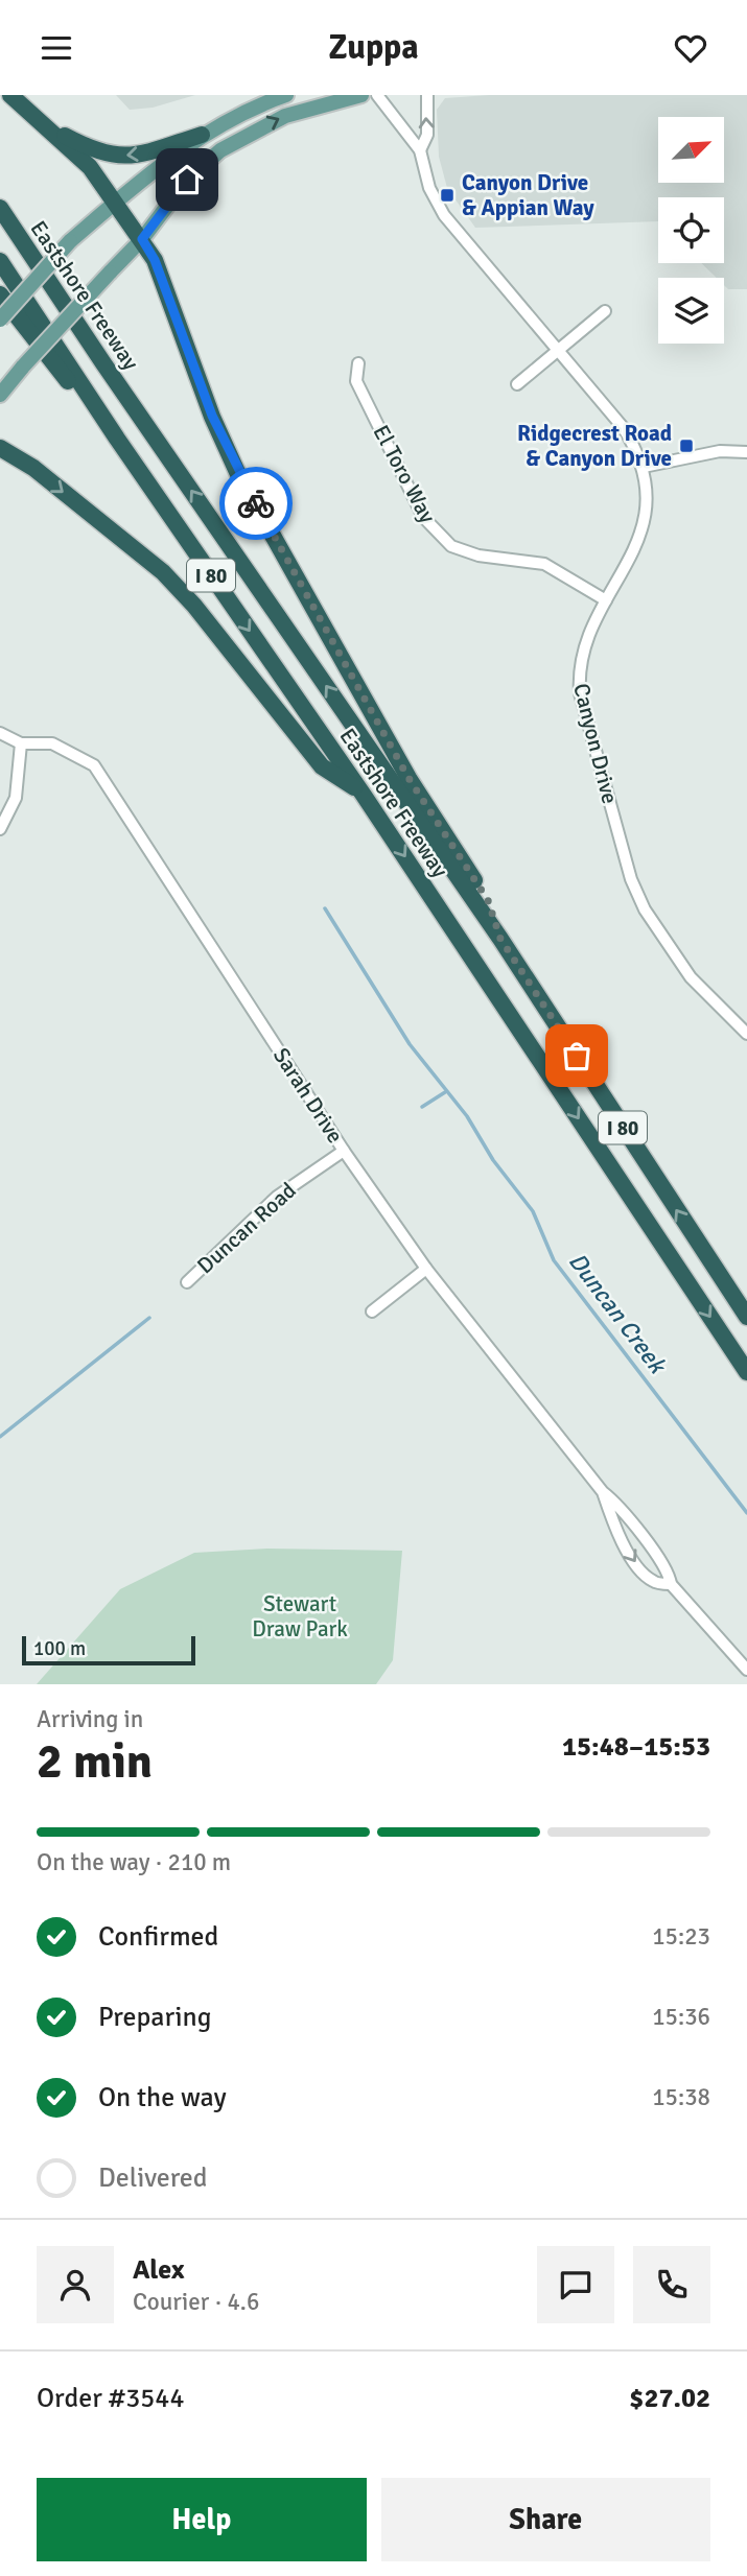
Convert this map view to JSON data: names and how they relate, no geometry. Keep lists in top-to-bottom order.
{
  "streets": {
    "highway": ["Eastshore Freeway", "I 80"],
    "street": [
      "El Toro Way",
      "Canyon Drive",
      "Sarah Drive",
      "Duncan Road"
    ]
  },
  "crossings": [
    ["El Toro Way", "Canyon Drive"],
    ["Sarah Drive", "Duncan Road"]
  ],
  "water": ["Duncan Creek"],
  "parks": ["Stewart Draw Park"],
  "places": {
    "transit": ["Canyon Drive & Appian Way", "Ridgecrest Road & Canyon Drive"]
  },
  "scale_bar": "100 m",
  "north": "top right",
  "page": {
    "header": "Zuppa",
    "scale": "100 m",
    "heading": ["2 min", "Arriving in", "15:48–15:53"],
    "panel": [
      "Alex",
      "Courier · 4.6",
      "Order #3544",
      "$27.02"
    ],
    "bar": "On the way · 210 m",
    "list": [
      ["Confirmed", "15:23"],
      ["Preparing", "15:36"],
      ["On the way", "15:38"],
      "Delivered"
    ],
    "buttons": ["Help", "Share"]
  }
}
